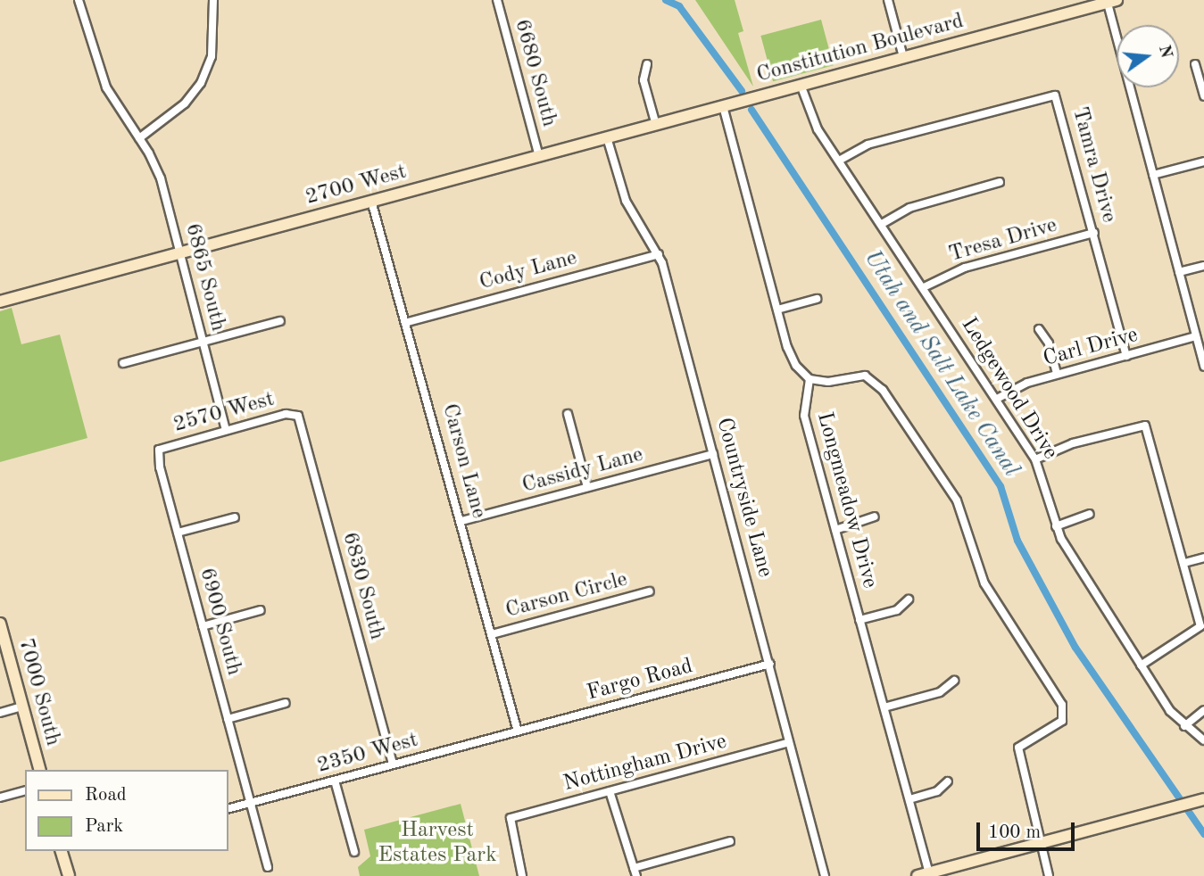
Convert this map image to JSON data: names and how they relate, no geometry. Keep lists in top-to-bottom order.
{
  "streets": {
    "main road": ["Constitution Boulevard", "2700 West", "7000 South"],
    "street": [
      "6680 South",
      "Tamra Drive",
      "Tresa Drive",
      "Cody Lane",
      "6865 South",
      "Carl Drive",
      "Ledgewood Drive",
      "2570 West",
      "Carson Lane",
      "Cassidy Lane",
      "Countryside Lane",
      "Longmeadow Drive",
      "6830 South",
      "Carson Circle",
      "6900 South",
      "Fargo Road",
      "2350 West",
      "Nottingham Drive"
    ]
  },
  "crossings": [
    ["Constitution Boulevard", "2700 West"],
    ["Constitution Boulevard", "Ledgewood Drive"],
    ["6680 South", "2700 West"],
    ["Tamra Drive", "Tresa Drive"],
    ["Tamra Drive", "Carl Drive"],
    ["Tamra Drive", "Ledgewood Drive"],
    ["2700 West", "6865 South"],
    ["2700 West", "Carson Lane"],
    ["2700 West", "Countryside Lane"],
    ["Tresa Drive", "Ledgewood Drive"],
    ["Cody Lane", "Carson Lane"],
    ["Cody Lane", "Countryside Lane"],
    ["6865 South", "2570 West"],
    ["Carl Drive", "Ledgewood Drive"],
    ["2570 West", "6830 South"],
    ["2570 West", "6900 South"],
    ["Carson Lane", "Cassidy Lane"],
    ["Carson Lane", "Carson Circle"],
    ["Carson Lane", "Fargo Road"],
    ["Carson Lane", "2350 West"],
    ["Cassidy Lane", "Countryside Lane"],
    ["Countryside Lane", "Fargo Road"],
    ["Countryside Lane", "Nottingham Drive"],
    ["6830 South", "2350 West"],
    ["6900 South", "2350 West"],
    ["Fargo Road", "2350 West"]
  ],
  "water": ["Utah and Salt Lake Canal"],
  "parks": ["Harvest Estates Park"],
  "legend": ["Road", "Park"],
  "scale_bar": "100 m",
  "north": "right"
}
